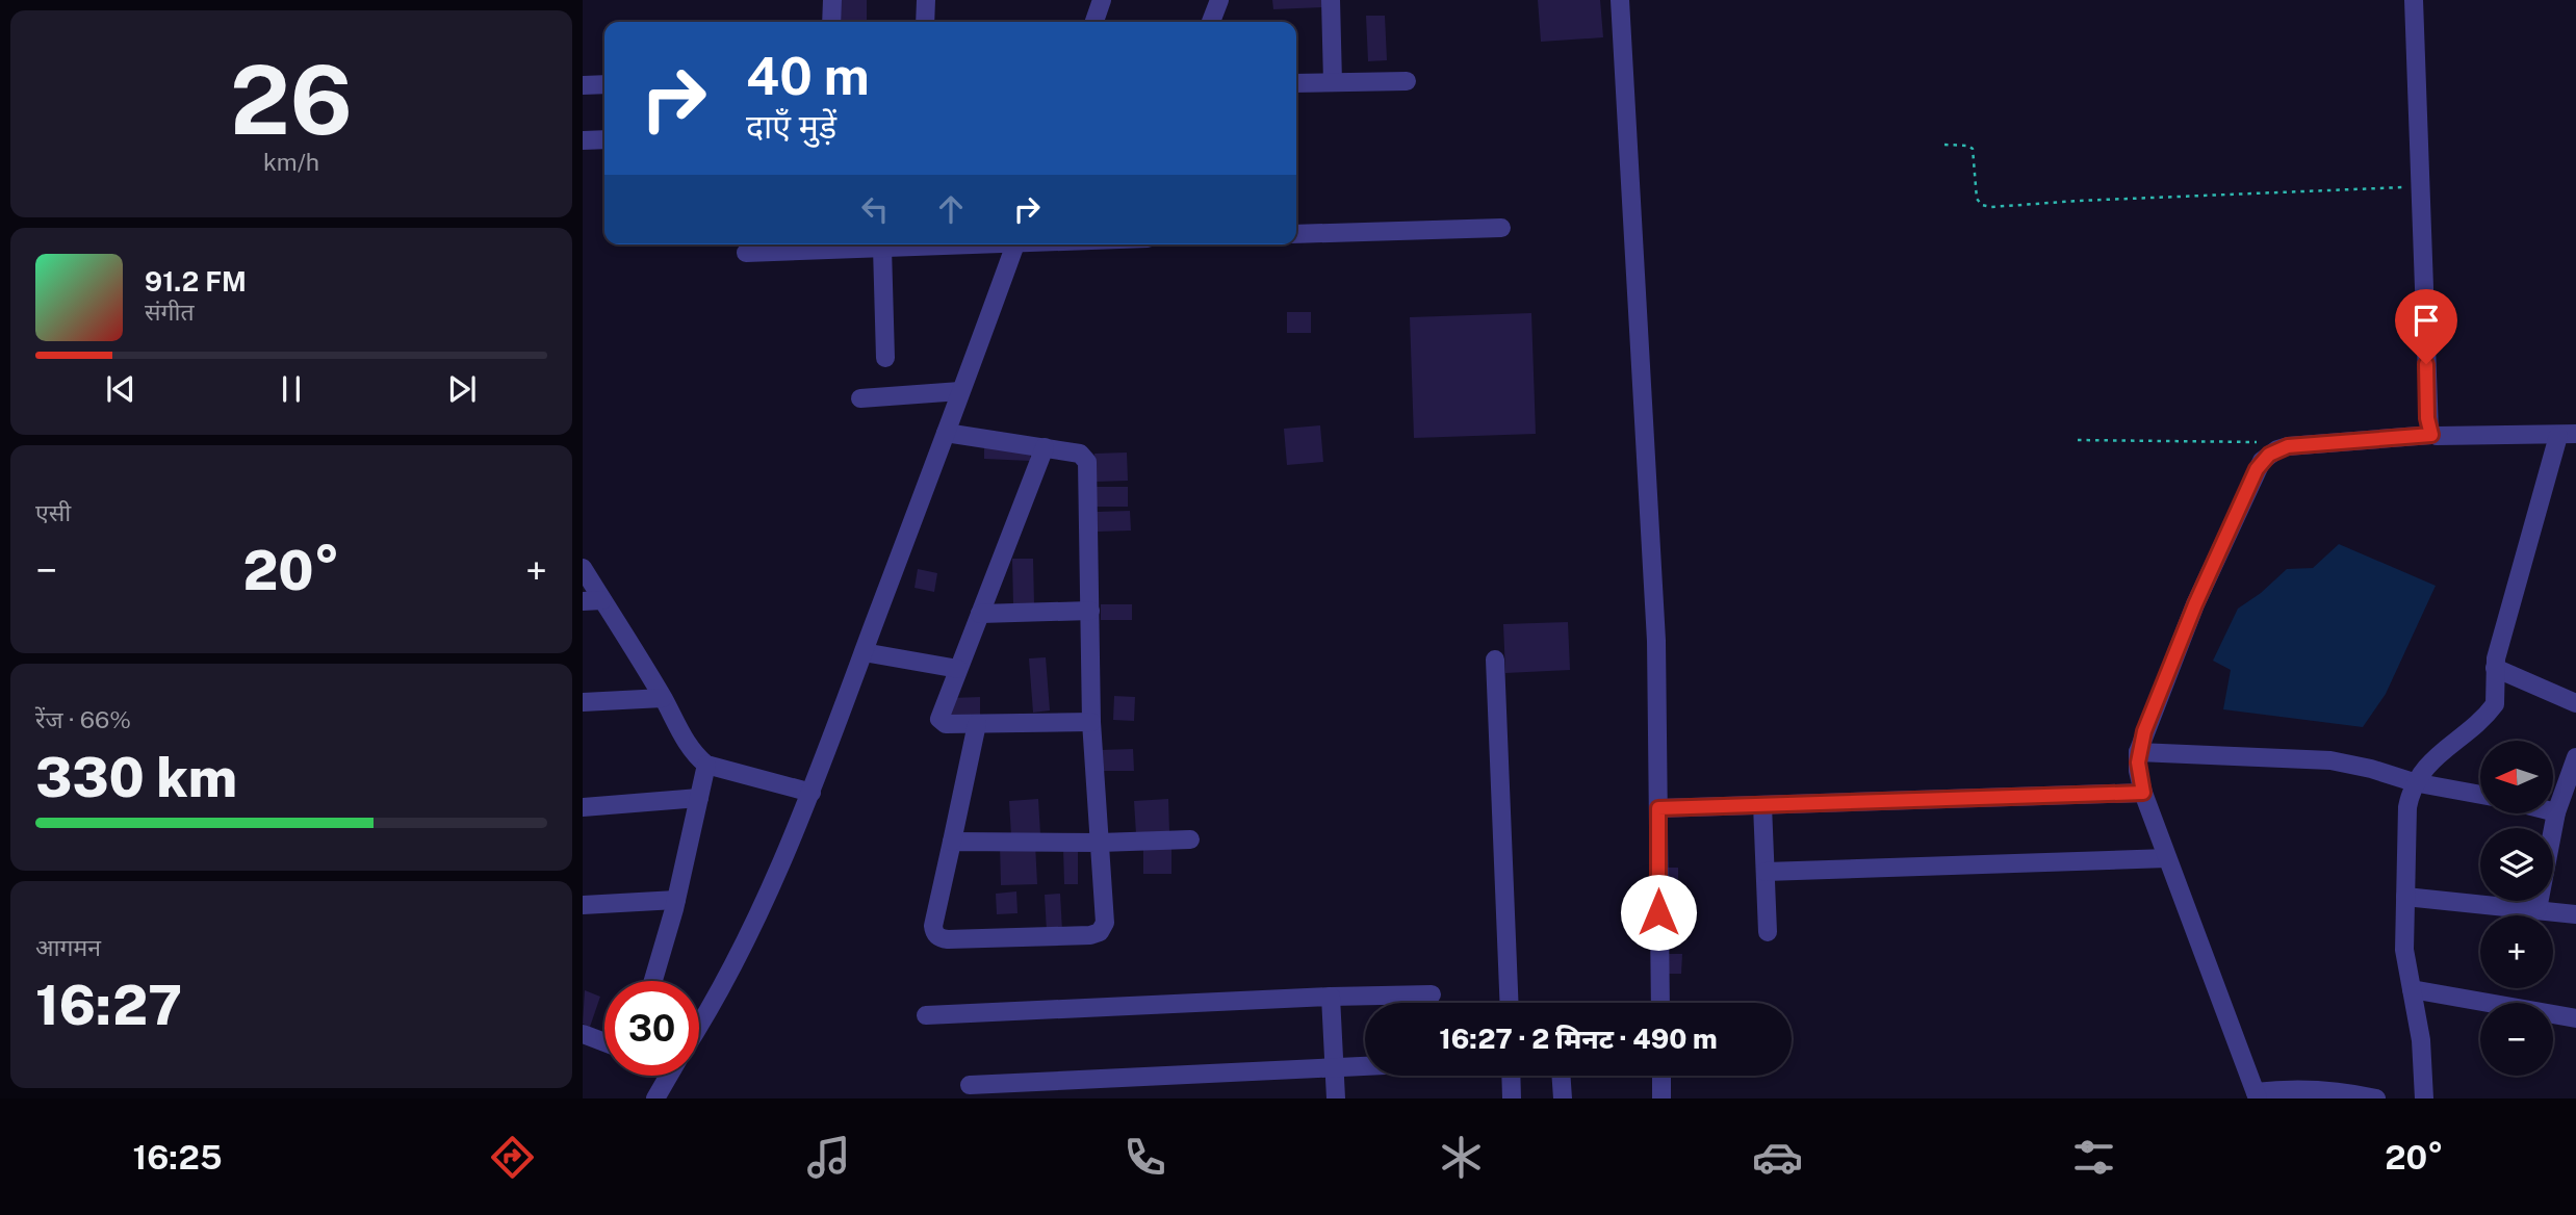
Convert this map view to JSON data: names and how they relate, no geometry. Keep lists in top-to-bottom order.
{
  "north": "left",
  "page": {
    "tile": [
      ["26", "km/h"],
      "एसी",
      ["रेंज · 66%", "330 km"],
      ["आगमन", "16:27"]
    ],
    "turn": ["40 m", "दाएँ मुड़ें"],
    "song": ["91.2 FM", "संगीत"],
    "heat": ["−", "20°", "+"],
    "map_buttons": ["+", "−"],
    "limit": "30",
    "trip": "16:27 · 2 मिनट · 490 m",
    "tabs": ["16:25", "20°"]
  }
}
